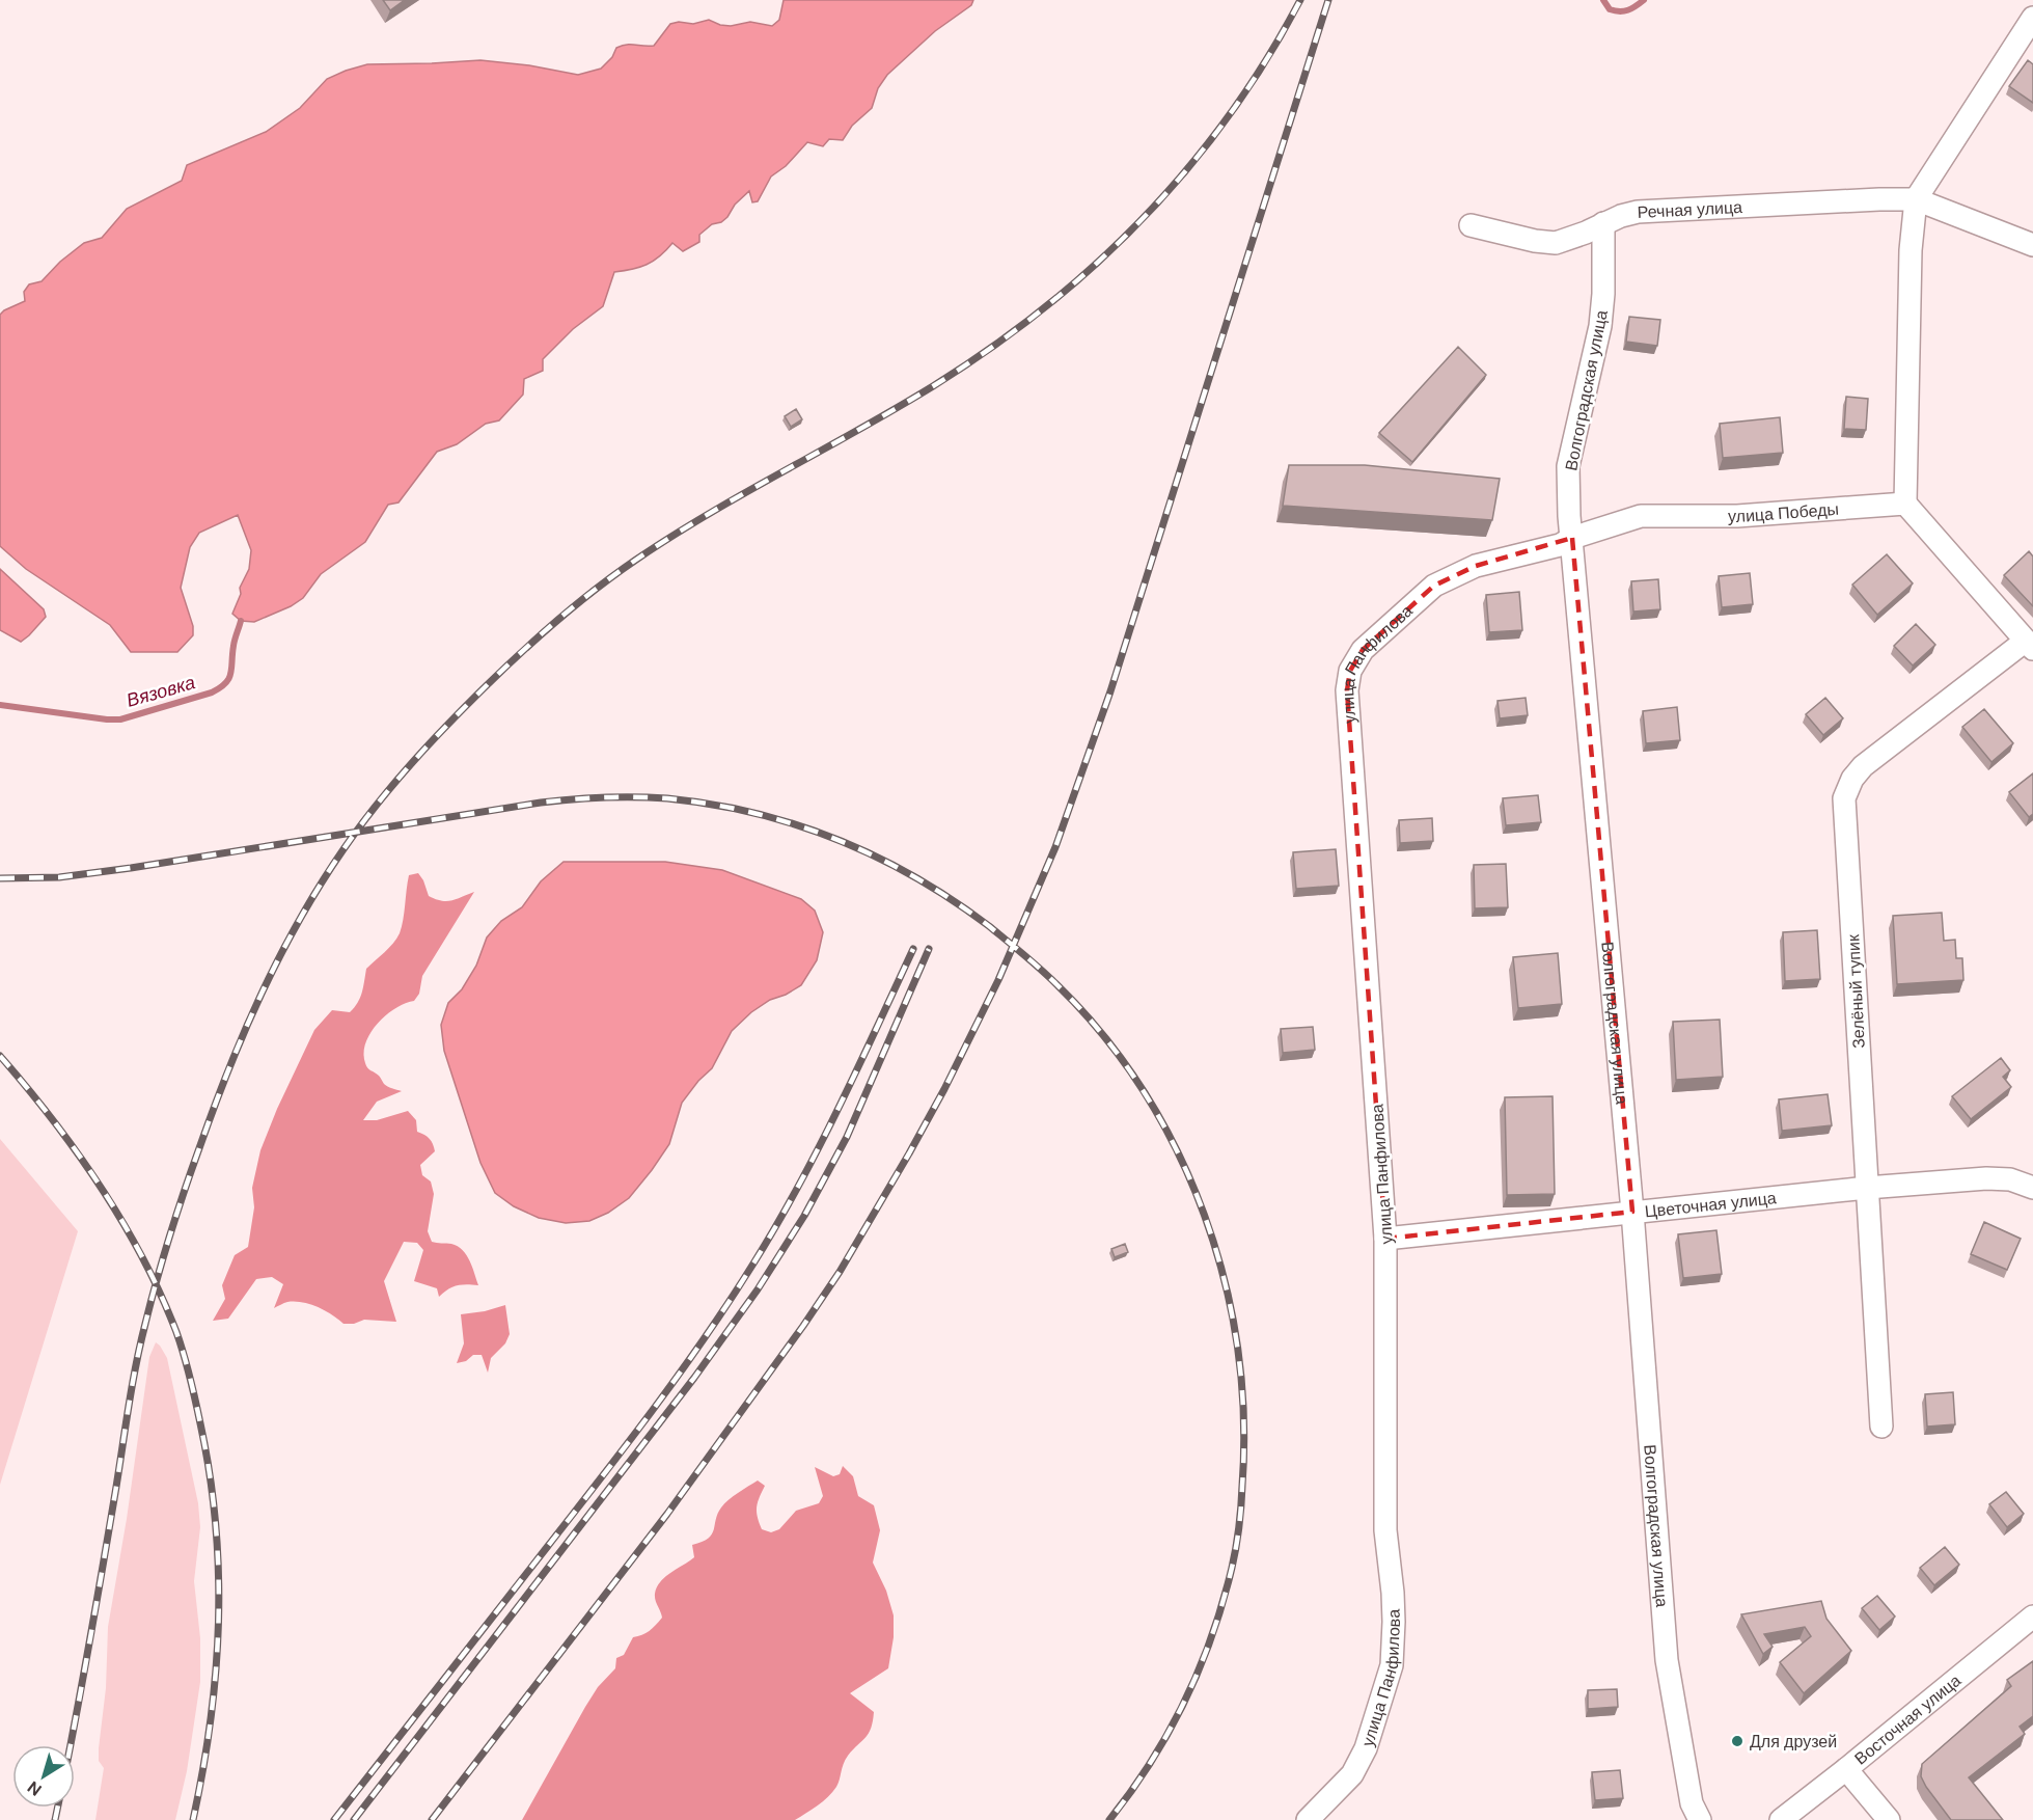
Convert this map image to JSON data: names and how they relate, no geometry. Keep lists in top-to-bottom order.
{
  "streets": {
    "street": [
      "Речная улица",
      "Волгоградская улица",
      "улица Победы",
      "улица Панфилова",
      "Зелёный тупик",
      "Цветочная улица",
      "Восточная улица"
    ]
  },
  "crossings": [
    ["Речная улица", "Волгоградская улица"],
    ["Волгоградская улица", "улица Победы"],
    ["Волгоградская улица", "Цветочная улица"],
    ["улица Победы", "улица Панфилова"],
    ["улица Панфилова", "Цветочная улица"],
    ["Зелёный тупик", "Цветочная улица"]
  ],
  "water": ["Вязовка"],
  "places": ["Для друзей"],
  "north": "bottom left"
}
